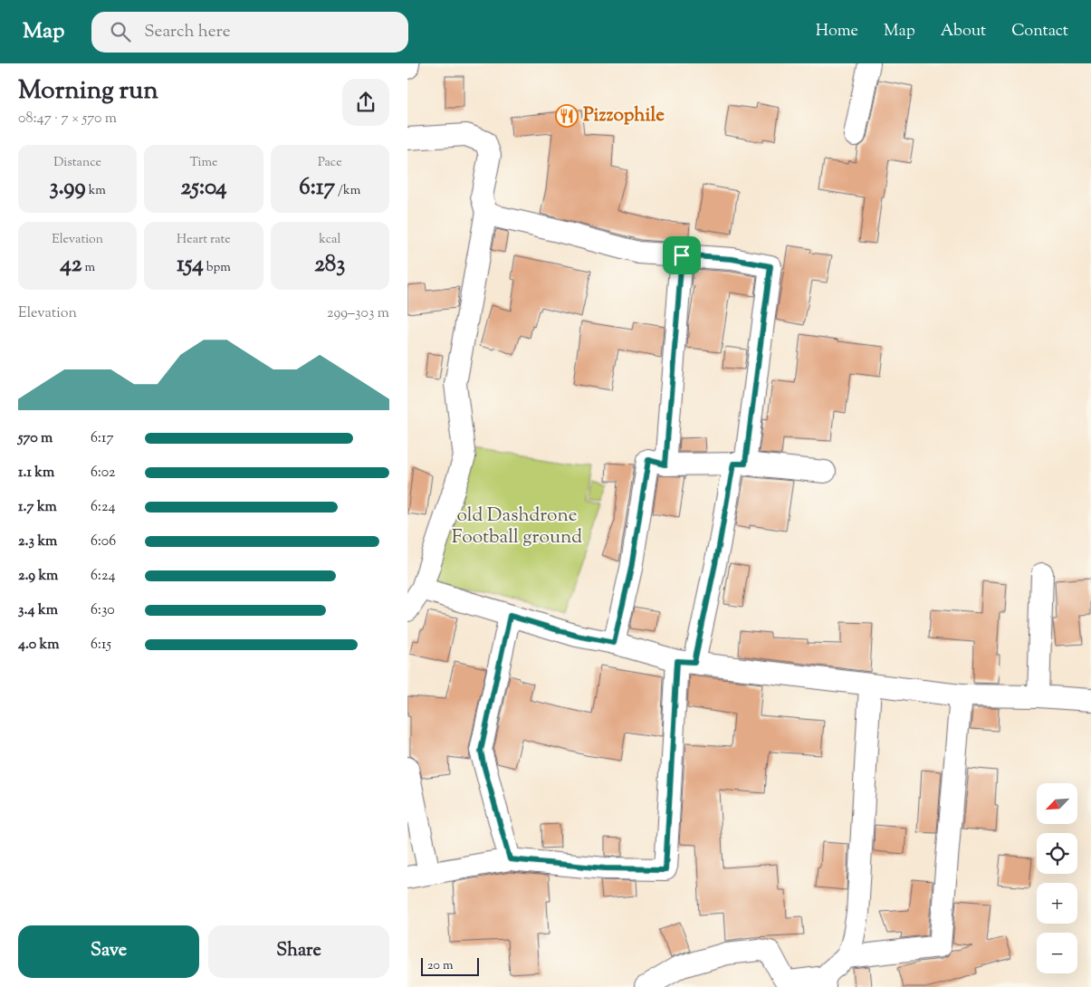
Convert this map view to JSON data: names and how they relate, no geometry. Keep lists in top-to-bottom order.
{
  "parks": ["old Dashdrone Football ground"],
  "places": {
    "restaurant": ["Pizzophile"]
  },
  "scale_bar": "20 m",
  "north": "bottom left",
  "page": {
    "header": "Map",
    "search": "Search here",
    "nav": [
      "Home",
      "Map",
      "About",
      "Contact"
    ],
    "heading": ["Morning run", "08:47 · 7 × 570 m"],
    "stats": [
      ["Distance", "3.99 km"],
      ["Time", "25:04"],
      ["Pace", "6:17 /km"],
      ["Elevation", "42 m"],
      ["Heart rate", "154 bpm"],
      ["kcal", "283"]
    ],
    "chart": ["Elevation", "299–303 m"],
    "list": [
      {
        "name": "570 m",
        "note": "6:17"
      },
      {
        "name": "1.1 km",
        "note": "6:02"
      },
      {
        "name": "1.7 km",
        "note": "6:24"
      },
      {
        "name": "2.3 km",
        "note": "6:06"
      },
      {
        "name": "2.9 km",
        "note": "6:24"
      },
      {
        "name": "3.4 km",
        "note": "6:30"
      },
      {
        "name": "4.0 km",
        "note": "6:15"
      }
    ],
    "map_buttons": ["+", "−"],
    "buttons": ["Save", "Share"],
    "scale": "20 m"
  }
}
